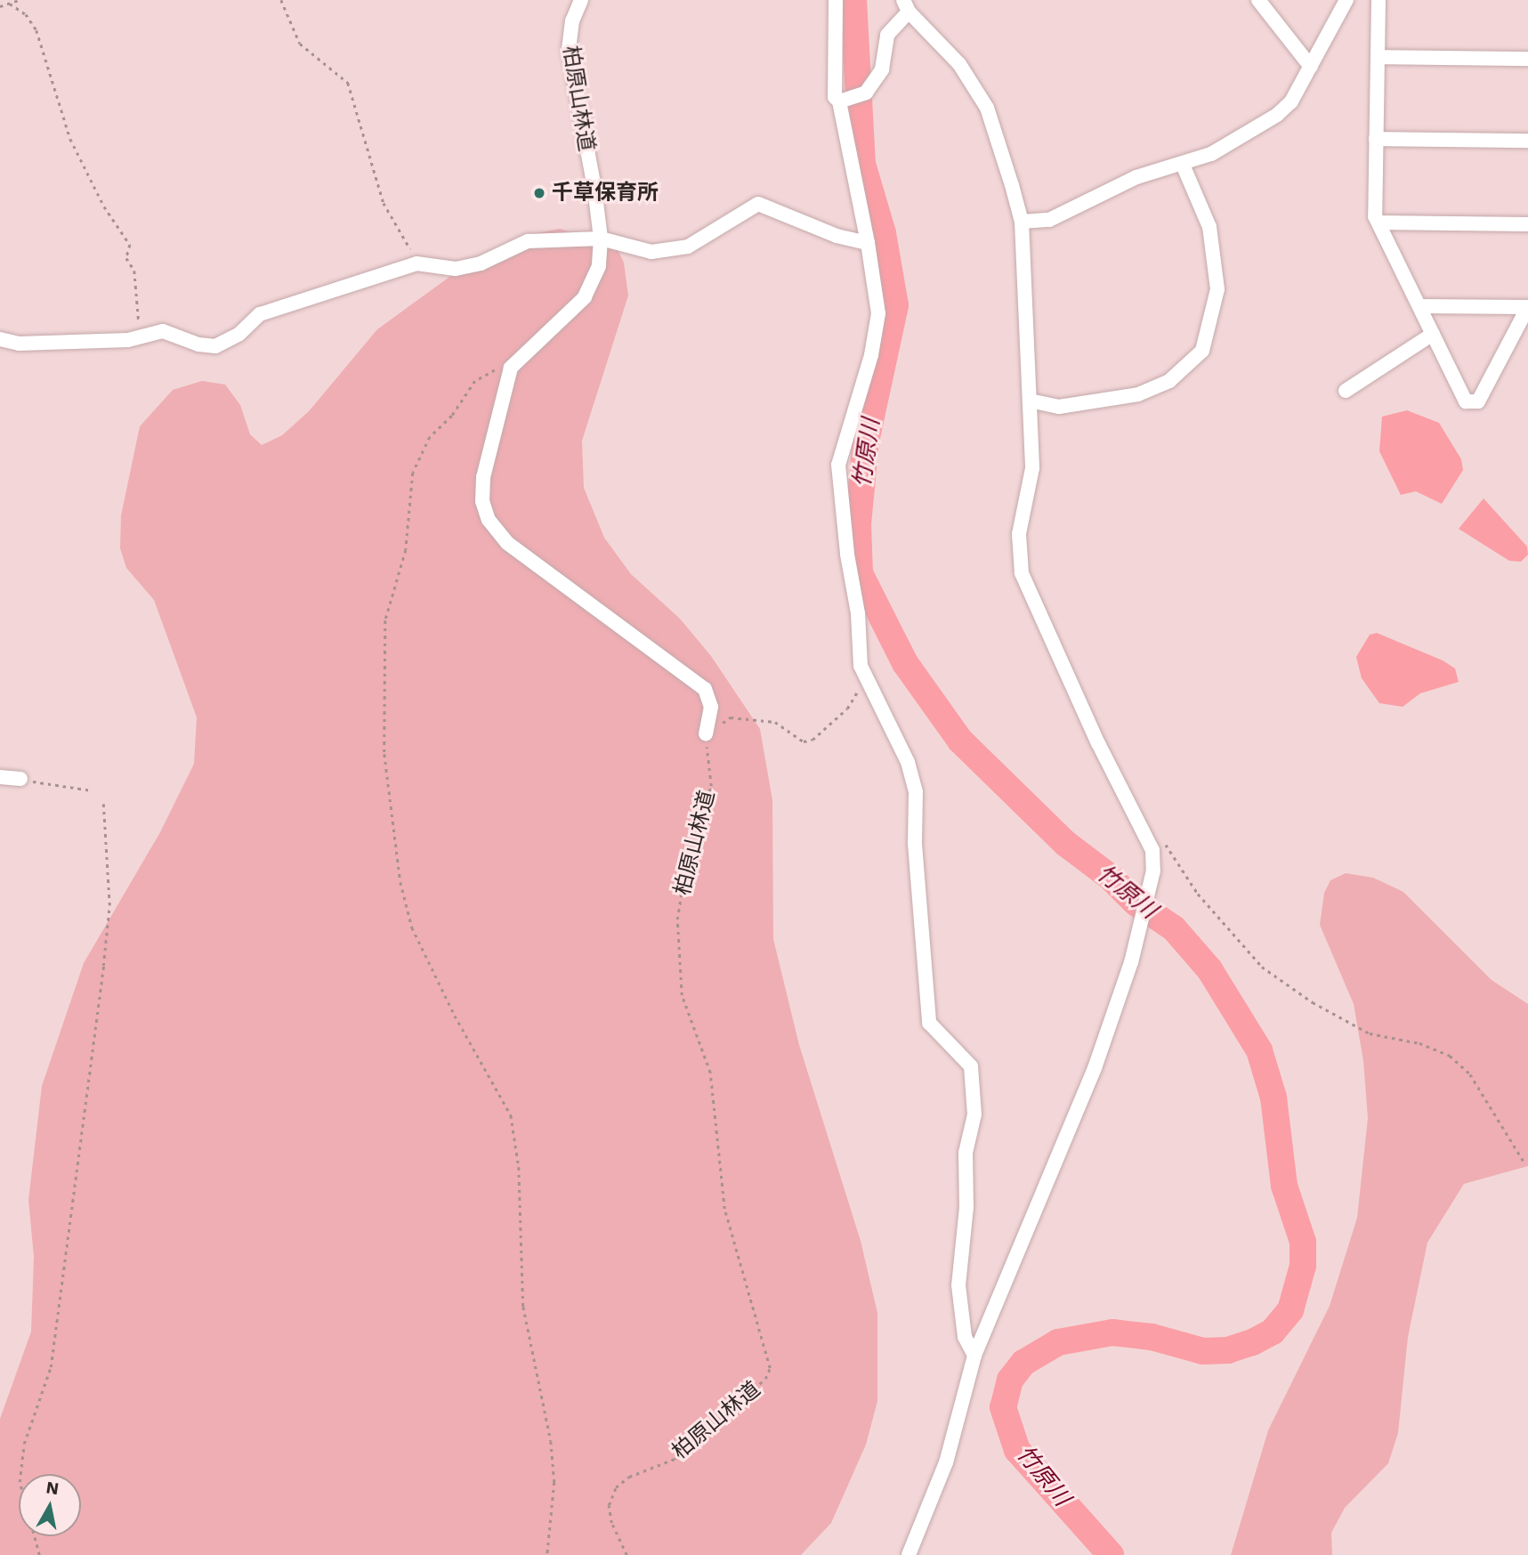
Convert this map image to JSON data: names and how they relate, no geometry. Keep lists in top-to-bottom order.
{
  "streets": {
    "street": ["柏原山林道"]
  },
  "water": ["竹原川"],
  "places": ["千草保育所"],
  "north": "top"
}
